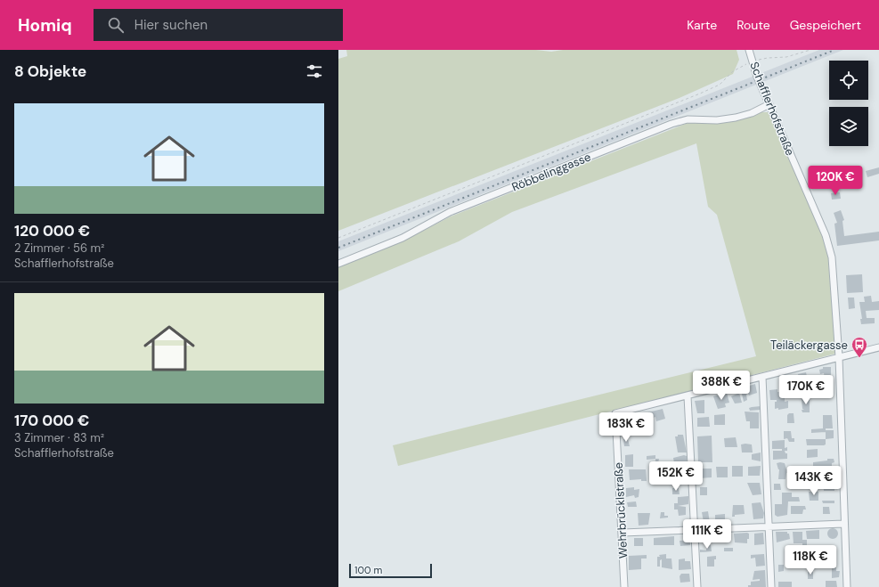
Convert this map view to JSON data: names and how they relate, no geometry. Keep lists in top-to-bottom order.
{
  "streets": {
    "street": ["Schafflerhofstraße", "Röbbelinggasse", "Wehrbrücklstraße"]
  },
  "crossings": [
    ["Schafflerhofstraße", "Röbbelinggasse"]
  ],
  "places": {
    "bus stop": ["Teiläckergasse"]
  },
  "scale_bar": "100 m",
  "page": {
    "header": "Homiq",
    "search": "Hier suchen",
    "nav": ["Karte", "Route", "Gespeichert"],
    "heading": "8 Objekte",
    "list": [
      {
        "name": "120 000 €",
        "note": "2 Zimmer · 56 m² · Schafflerhofstraße"
      },
      {
        "name": "170 000 €",
        "note": "3 Zimmer · 83 m² · Schafflerhofstraße"
      }
    ],
    "price": [
      "120K €",
      "388K €",
      "170K €",
      "183K €",
      "152K €",
      "143K €",
      "111K €",
      "118K €"
    ],
    "scale": "100 m"
  }
}
